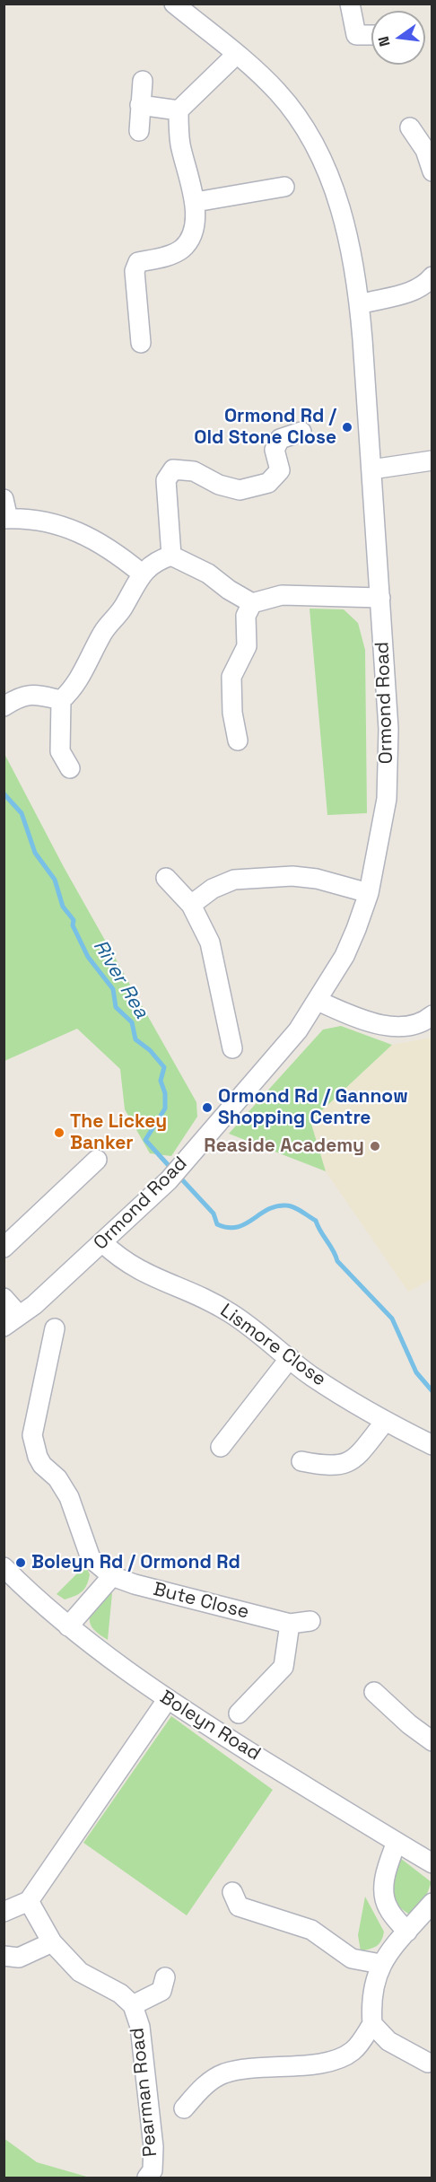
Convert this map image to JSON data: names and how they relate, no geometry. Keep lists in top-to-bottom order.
{
  "streets": {
    "street": [
      "Ormond Road",
      "Lismore Close",
      "Bute Close",
      "Boleyn Road",
      "Pearman Road"
    ]
  },
  "crossings": [
    ["Ormond Road", "Lismore Close"]
  ],
  "water": ["River Rea"],
  "places": [
    "Ormond Rd / Old Stone Close",
    "Ormond Rd / Gannow Shopping Centre",
    "The Lickey Banker",
    "Reaside Academy",
    "Boleyn Rd / Ormond Rd"
  ],
  "north": "left"
}
